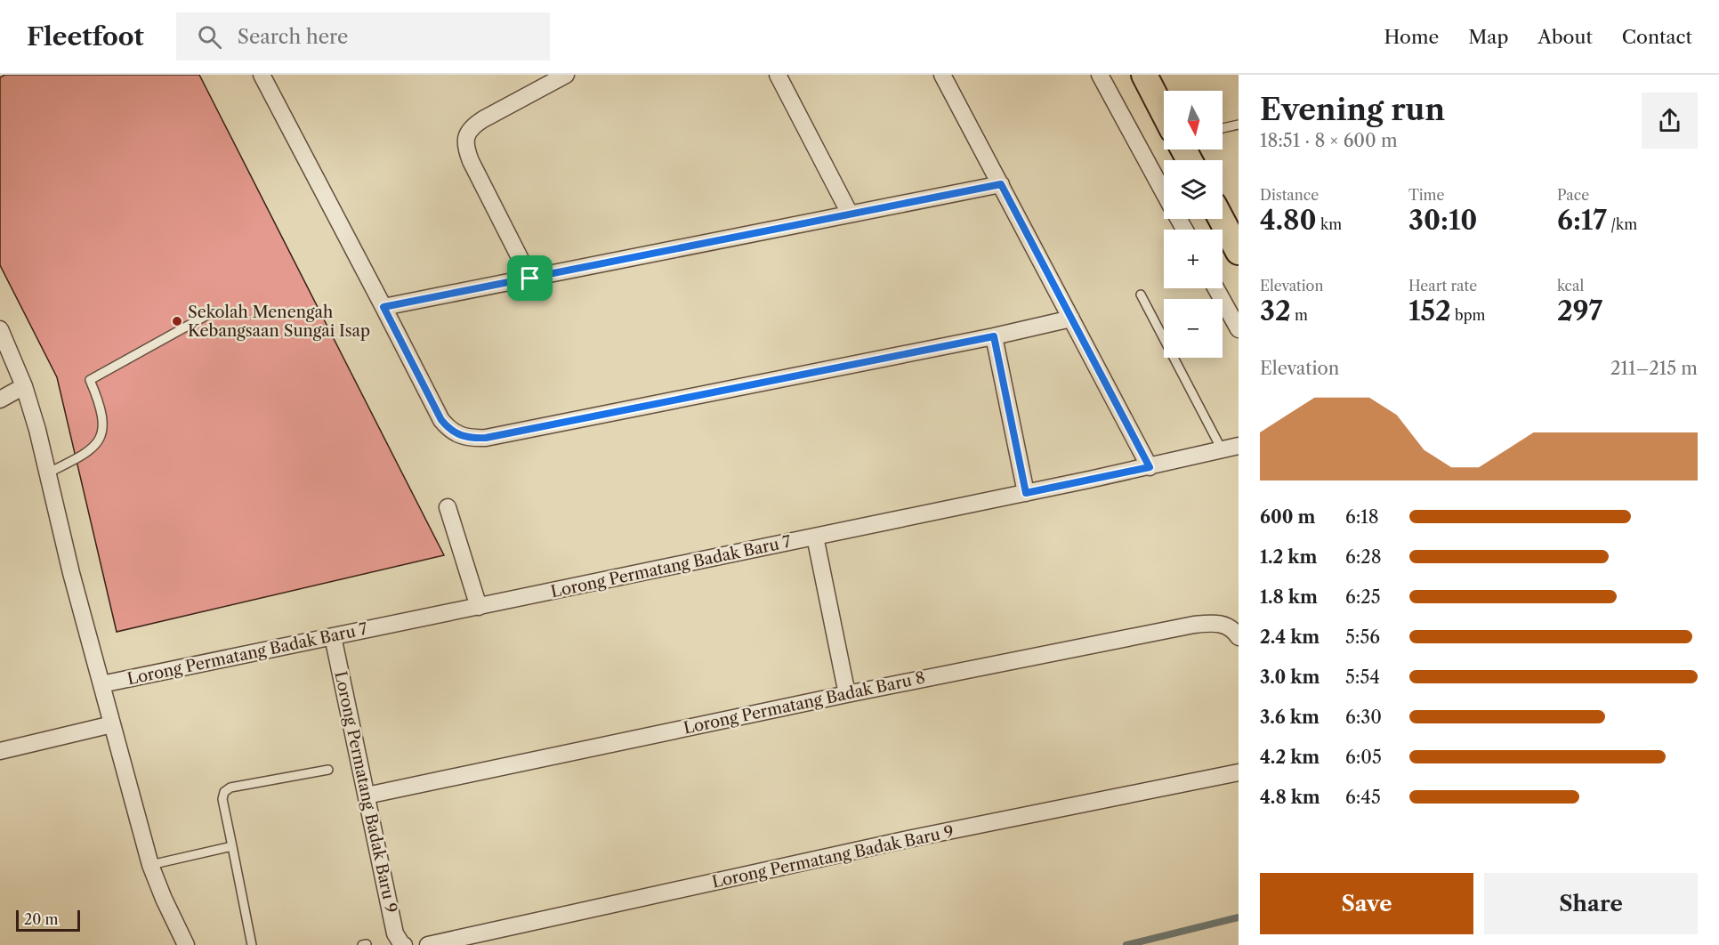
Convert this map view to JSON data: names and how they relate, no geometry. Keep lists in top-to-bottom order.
{
  "streets": {
    "street": ["Lorong Permatang Badak Baru 7", "Lorong Permatang Badak Baru 8", "Lorong Permatang Badak Baru 9"]
  },
  "crossings": [
    ["Lorong Permatang Badak Baru 7", "Lorong Permatang Badak Baru 9"],
    ["Lorong Permatang Badak Baru 8", "Lorong Permatang Badak Baru 9"]
  ],
  "places": ["Sekolah Menengah Kebangsaan Sungai Isap"],
  "scale_bar": "20 m",
  "north": "bottom",
  "page": {
    "header": "Fleetfoot",
    "search": "Search here",
    "nav": [
      "Home",
      "Map",
      "About",
      "Contact"
    ],
    "heading": ["Evening run", "18:51 · 8 × 600 m"],
    "map_buttons": ["+", "−"],
    "stats": [
      ["Distance", "4.80 km"],
      ["Time", "30:10"],
      ["Pace", "6:17 /km"],
      ["Elevation", "32 m"],
      ["Heart rate", "152 bpm"],
      ["kcal", "297"]
    ],
    "chart": ["Elevation", "211–215 m"],
    "list": [
      {
        "name": "600 m",
        "note": "6:18"
      },
      {
        "name": "1.2 km",
        "note": "6:28"
      },
      {
        "name": "1.8 km",
        "note": "6:25"
      },
      {
        "name": "2.4 km",
        "note": "5:56"
      },
      {
        "name": "3.0 km",
        "note": "5:54"
      },
      {
        "name": "3.6 km",
        "note": "6:30"
      },
      {
        "name": "4.2 km",
        "note": "6:05"
      },
      {
        "name": "4.8 km",
        "note": "6:45"
      }
    ],
    "buttons": ["Save", "Share"],
    "scale": "20 m"
  }
}
